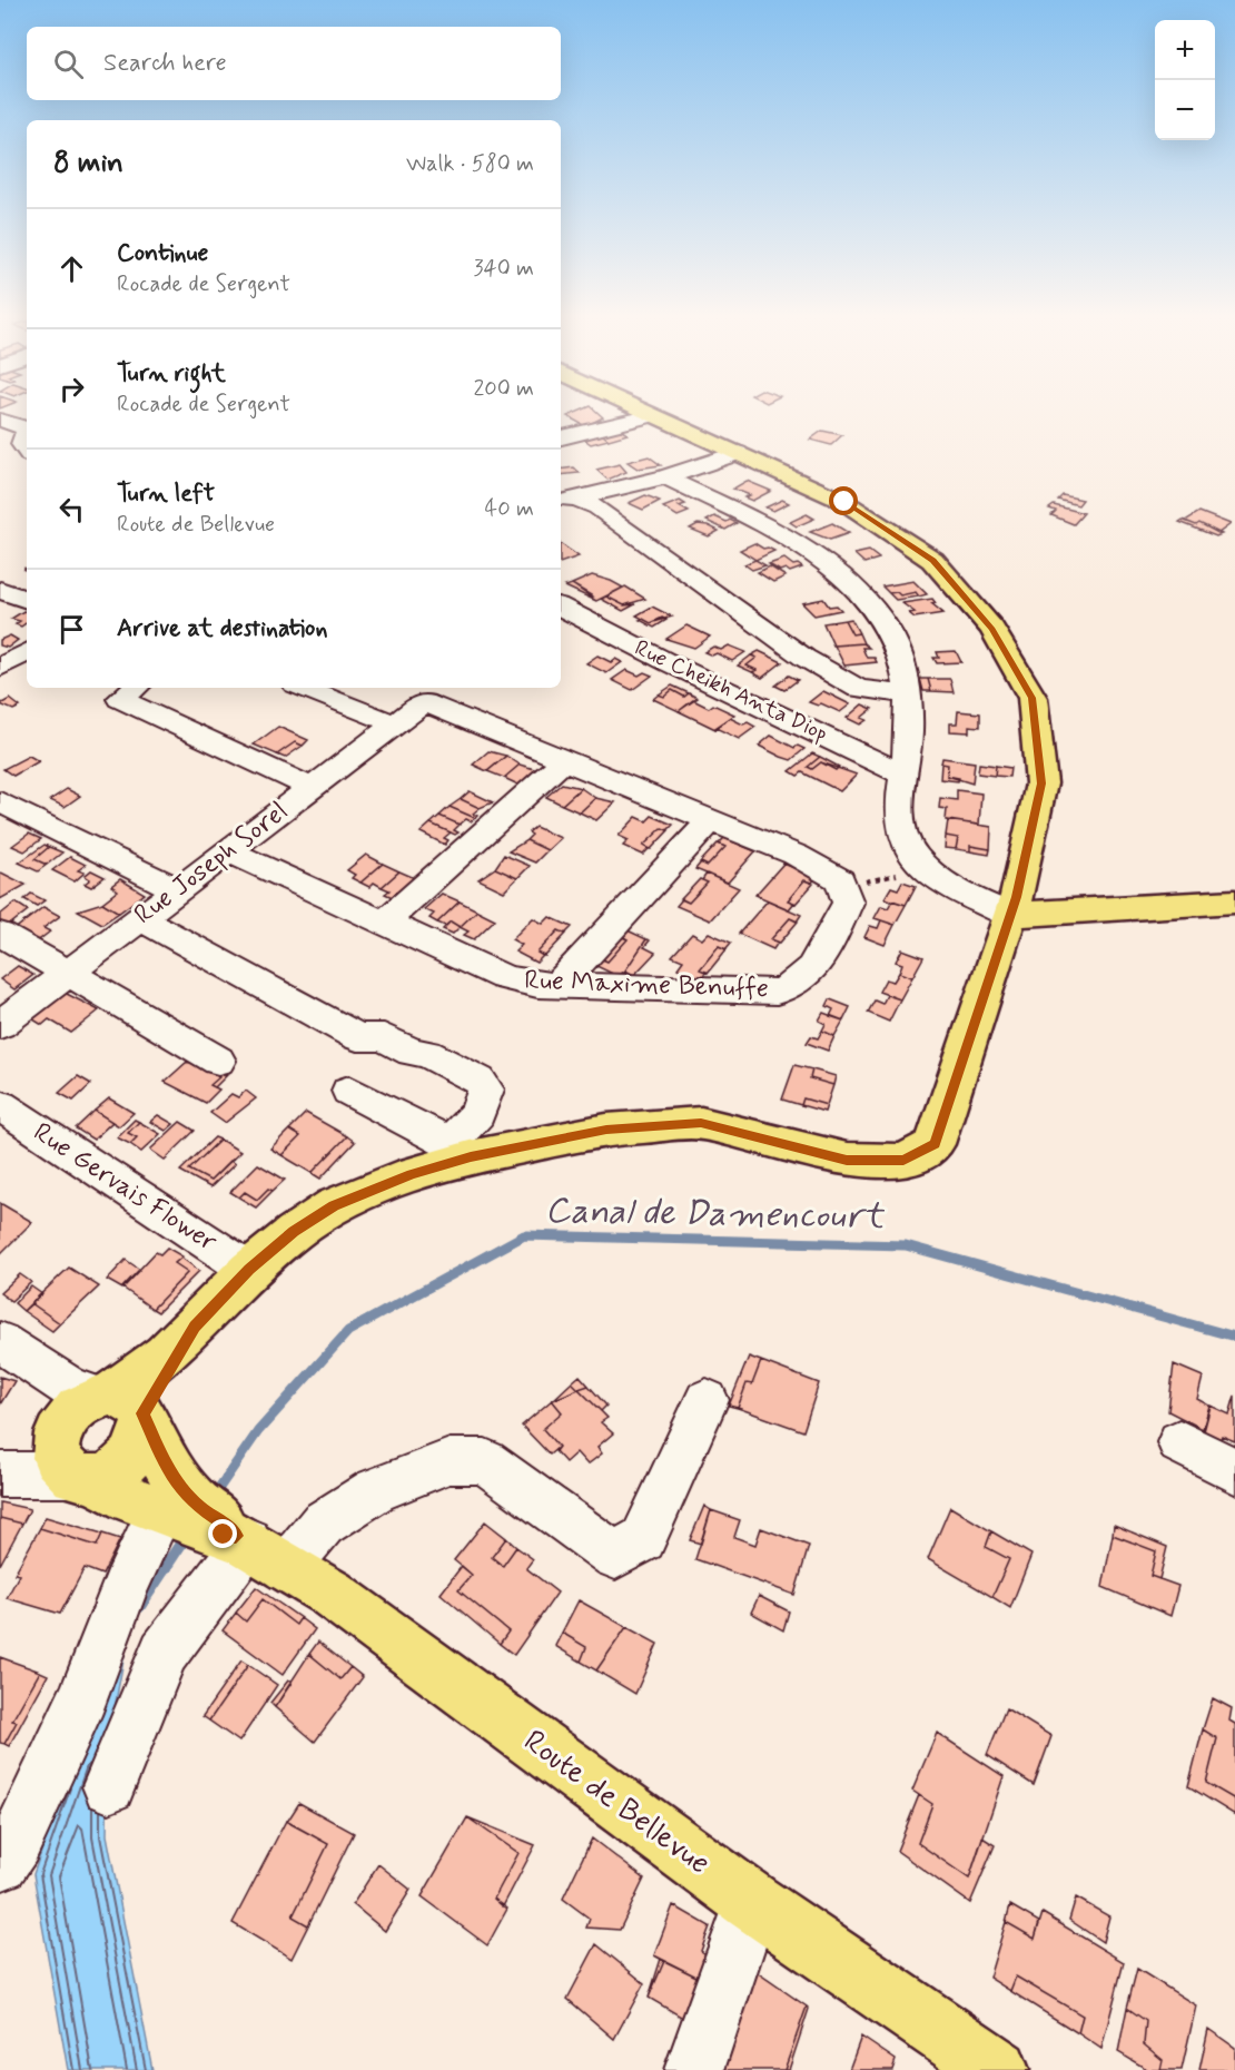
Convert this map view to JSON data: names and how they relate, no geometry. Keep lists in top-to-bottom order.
{
  "streets": {
    "main road": ["Route de Bellevue"],
    "street": [
      "Rue Cheikh Anta Diop",
      "Rue Joseph Sorel",
      "Rue Maxime Benuffe",
      "Rue Gervais Flower"
    ]
  },
  "crossings": [
    ["Rue Joseph Sorel", "Rue Maxime Benuffe"]
  ],
  "water": ["Canal de Damencourt"],
  "page": {
    "map_buttons": ["+", "−"],
    "search": "Search here",
    "heading": ["8 min", "Walk · 580 m"],
    "list": [
      ["Continue", "Rocade de Sergent", "340 m"],
      ["Turn right", "Rocade de Sergent", "200 m"],
      ["Turn left", "Route de Bellevue", "40 m"],
      "Arrive at destination"
    ]
  }
}
